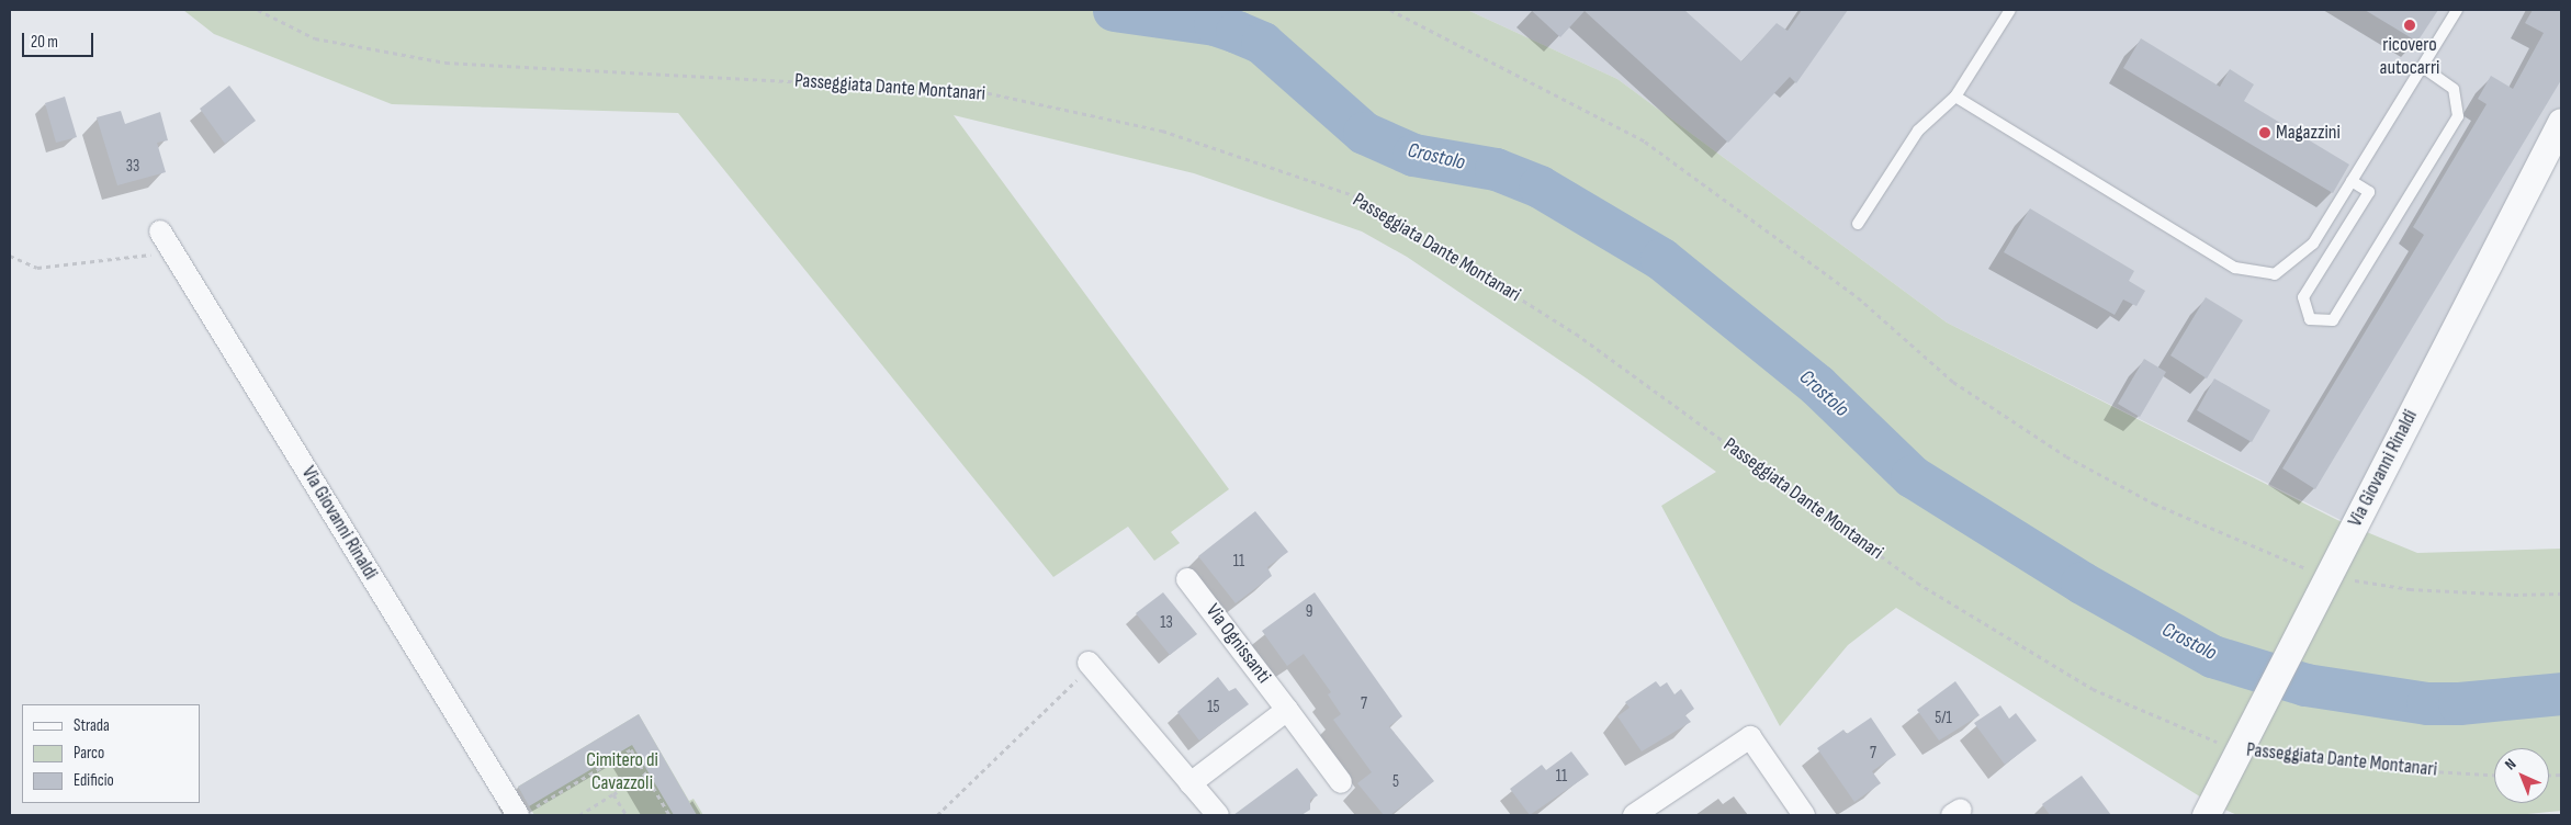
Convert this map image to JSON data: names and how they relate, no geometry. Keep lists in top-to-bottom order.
{
  "streets": {
    "street": ["Via Giovanni Rinaldi", "Via Ognissanti"],
    "path": ["Passeggiata Dante Montanari"]
  },
  "crossings": [
    ["Passeggiata Dante Montanari", "Via Giovanni Rinaldi"]
  ],
  "water": ["Crostolo"],
  "parks": ["Cimitero di Cavazzoli"],
  "places": ["ricovero autocarri", "Magazzini"],
  "house_numbers": [
    "33",
    "11",
    "9",
    "13",
    "7",
    "15",
    "5/1",
    "7",
    "11",
    "5"
  ],
  "legend": ["Strada", "Parco", "Edificio"],
  "scale_bar": "20 m",
  "north": "top left"
}
